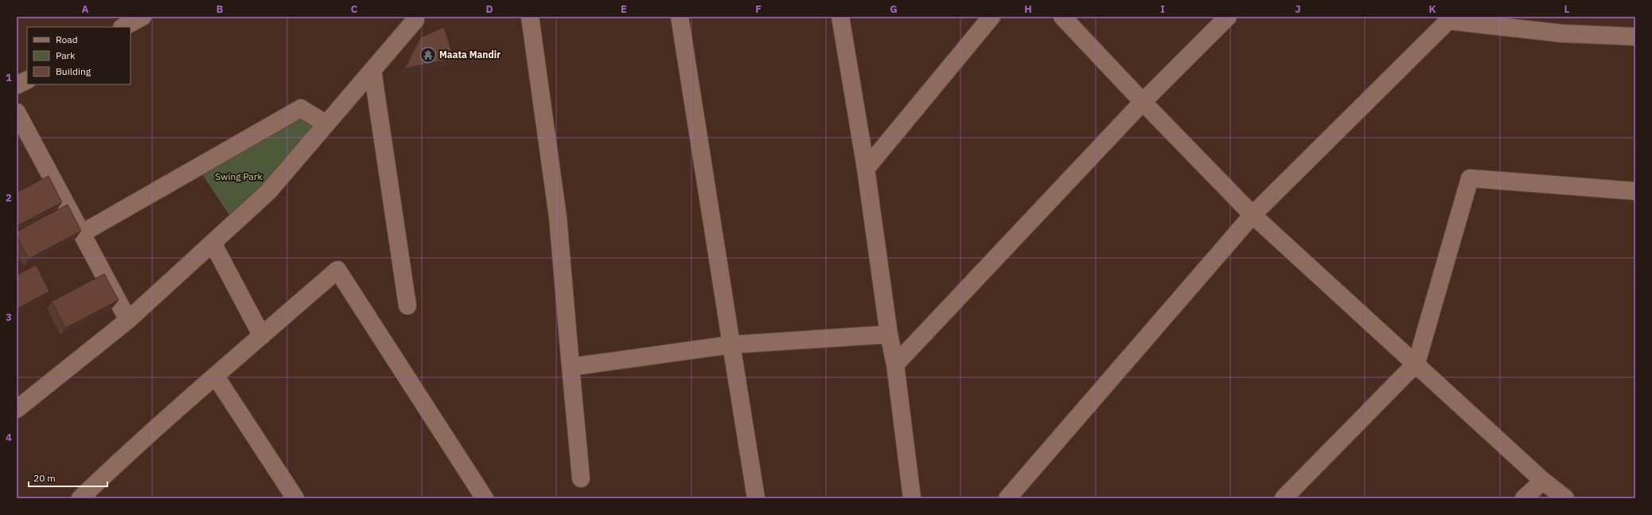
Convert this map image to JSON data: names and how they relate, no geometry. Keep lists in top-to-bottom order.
{
  "parks": ["Swing Park"],
  "places": {
    "temple": ["Maata Mandir"]
  },
  "legend": ["Road", "Park", "Building"],
  "scale_bar": "20 m",
  "grid": {
    "columns": [
      "A",
      "B",
      "C",
      "D",
      "E",
      "F",
      "G",
      "H",
      "I",
      "J",
      "K",
      "L"
    ],
    "rows": [
      "1",
      "2",
      "3",
      "4"
    ]
  }
}
